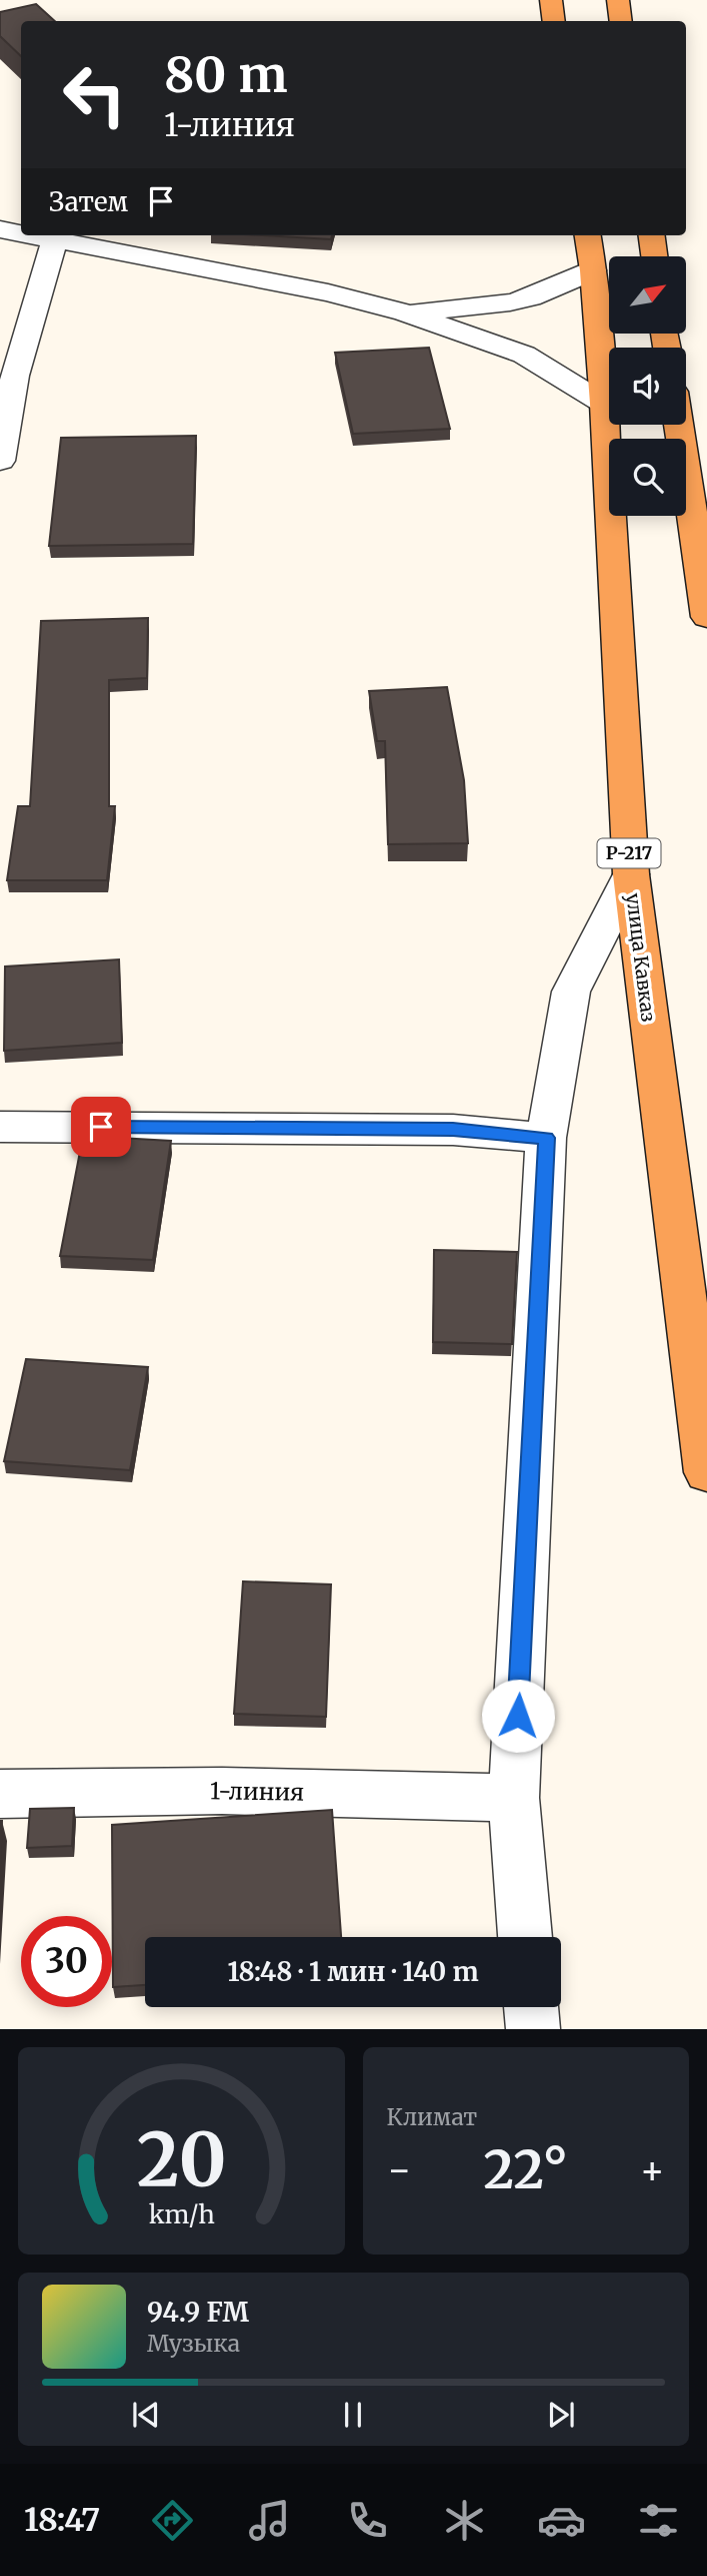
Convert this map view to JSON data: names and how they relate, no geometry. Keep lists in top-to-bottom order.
{
  "streets": {
    "highway": ["Р-217", "улица Кавказ"],
    "street": ["1-линия"]
  },
  "north": "top right",
  "page": {
    "turn": ["80 m", "1-линия"],
    "then": "Затем",
    "limit": "30",
    "trip": "18:48 · 1 мин · 140 m",
    "tile": "Климат",
    "heat": ["−", "22°", "+"],
    "song": ["94.9 FM", "Музыка"],
    "tabs": "18:47",
    "gauge": ["20", "km/h"]
  }
}
